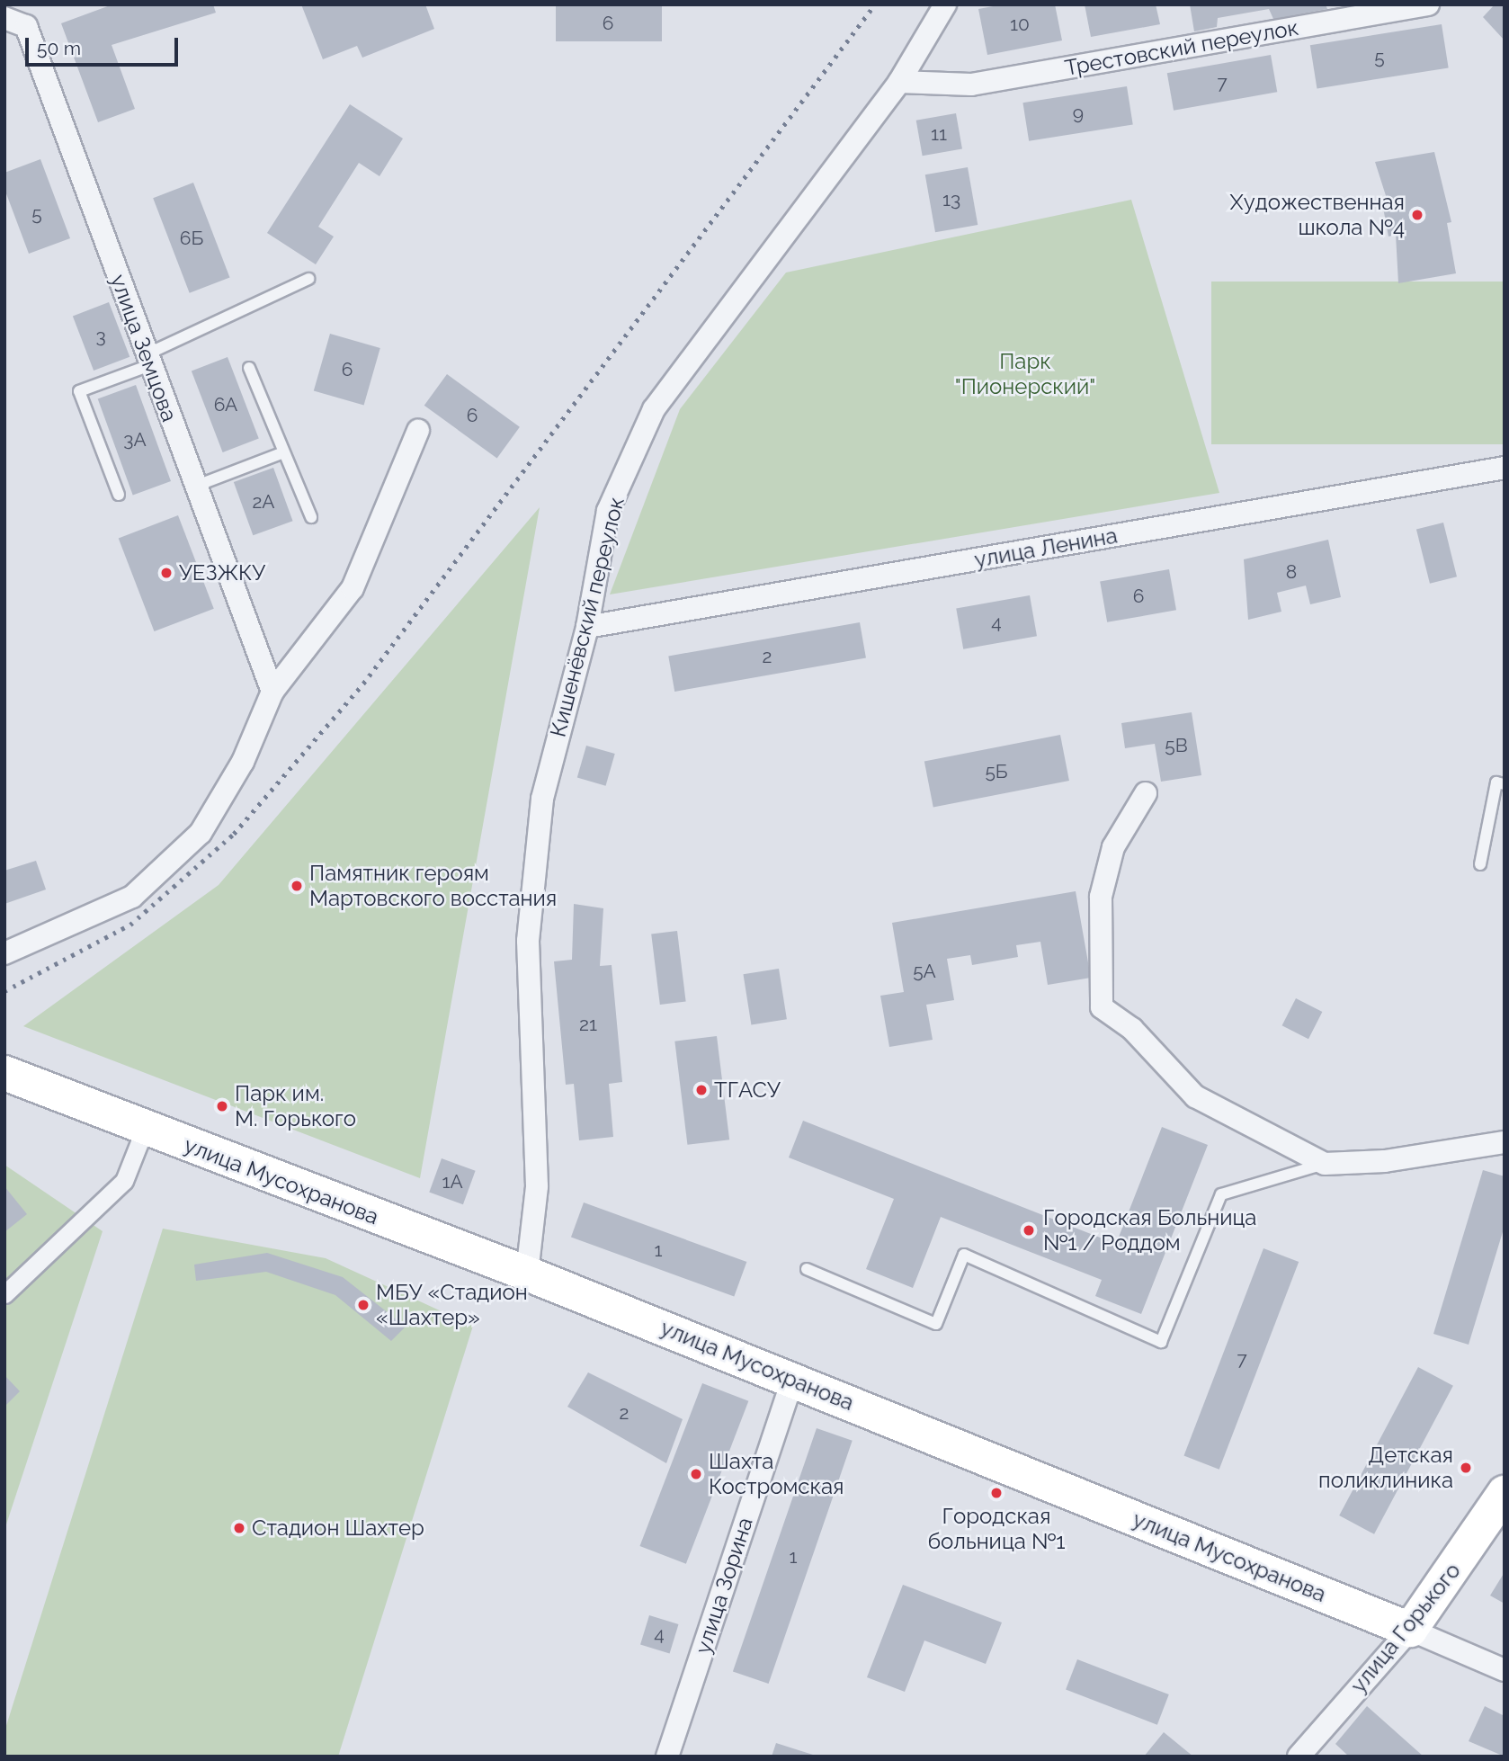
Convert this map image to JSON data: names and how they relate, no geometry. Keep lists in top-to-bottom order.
{
  "streets": {
    "main road": ["улица Мусохранова", "улица Горького"],
    "street": [
      "Трестовский переулок",
      "улица Земцова",
      "улица Ленина",
      "Кишенёвский переулок",
      "улица Зорина"
    ]
  },
  "crossings": [
    ["Трестовский переулок", "Кишенёвский переулок"],
    ["улица Ленина", "Кишенёвский переулок"],
    ["Кишенёвский переулок", "улица Мусохранова"],
    ["улица Мусохранова", "улица Зорина"],
    ["улица Мусохранова", "улица Горького"]
  ],
  "parks": ["Парк \"Пионерский\""],
  "places": [
    "Художественная школа №4",
    "УЕЗЖКУ",
    "Памятник героям Мартовского восстания",
    "ТГАСУ",
    "Парк им. М. Горького",
    "Городская Больница №1 / Роддом",
    "МБУ «Стадион «Шахтер»",
    "Детская поликлиника",
    "Шахта Костромская",
    "Городская больница №1",
    "Стадион Шахтер"
  ],
  "house_numbers": [
    "6",
    "10",
    "5",
    "7",
    "9",
    "11",
    "13",
    "5",
    "6Б",
    "3",
    "6",
    "6А",
    "6",
    "3А",
    "2А",
    "8",
    "6",
    "4",
    "2",
    "5В",
    "5Б",
    "5А",
    "21",
    "1А",
    "1",
    "7",
    "2",
    "1",
    "4"
  ],
  "scale_bar": "50 m"
}
